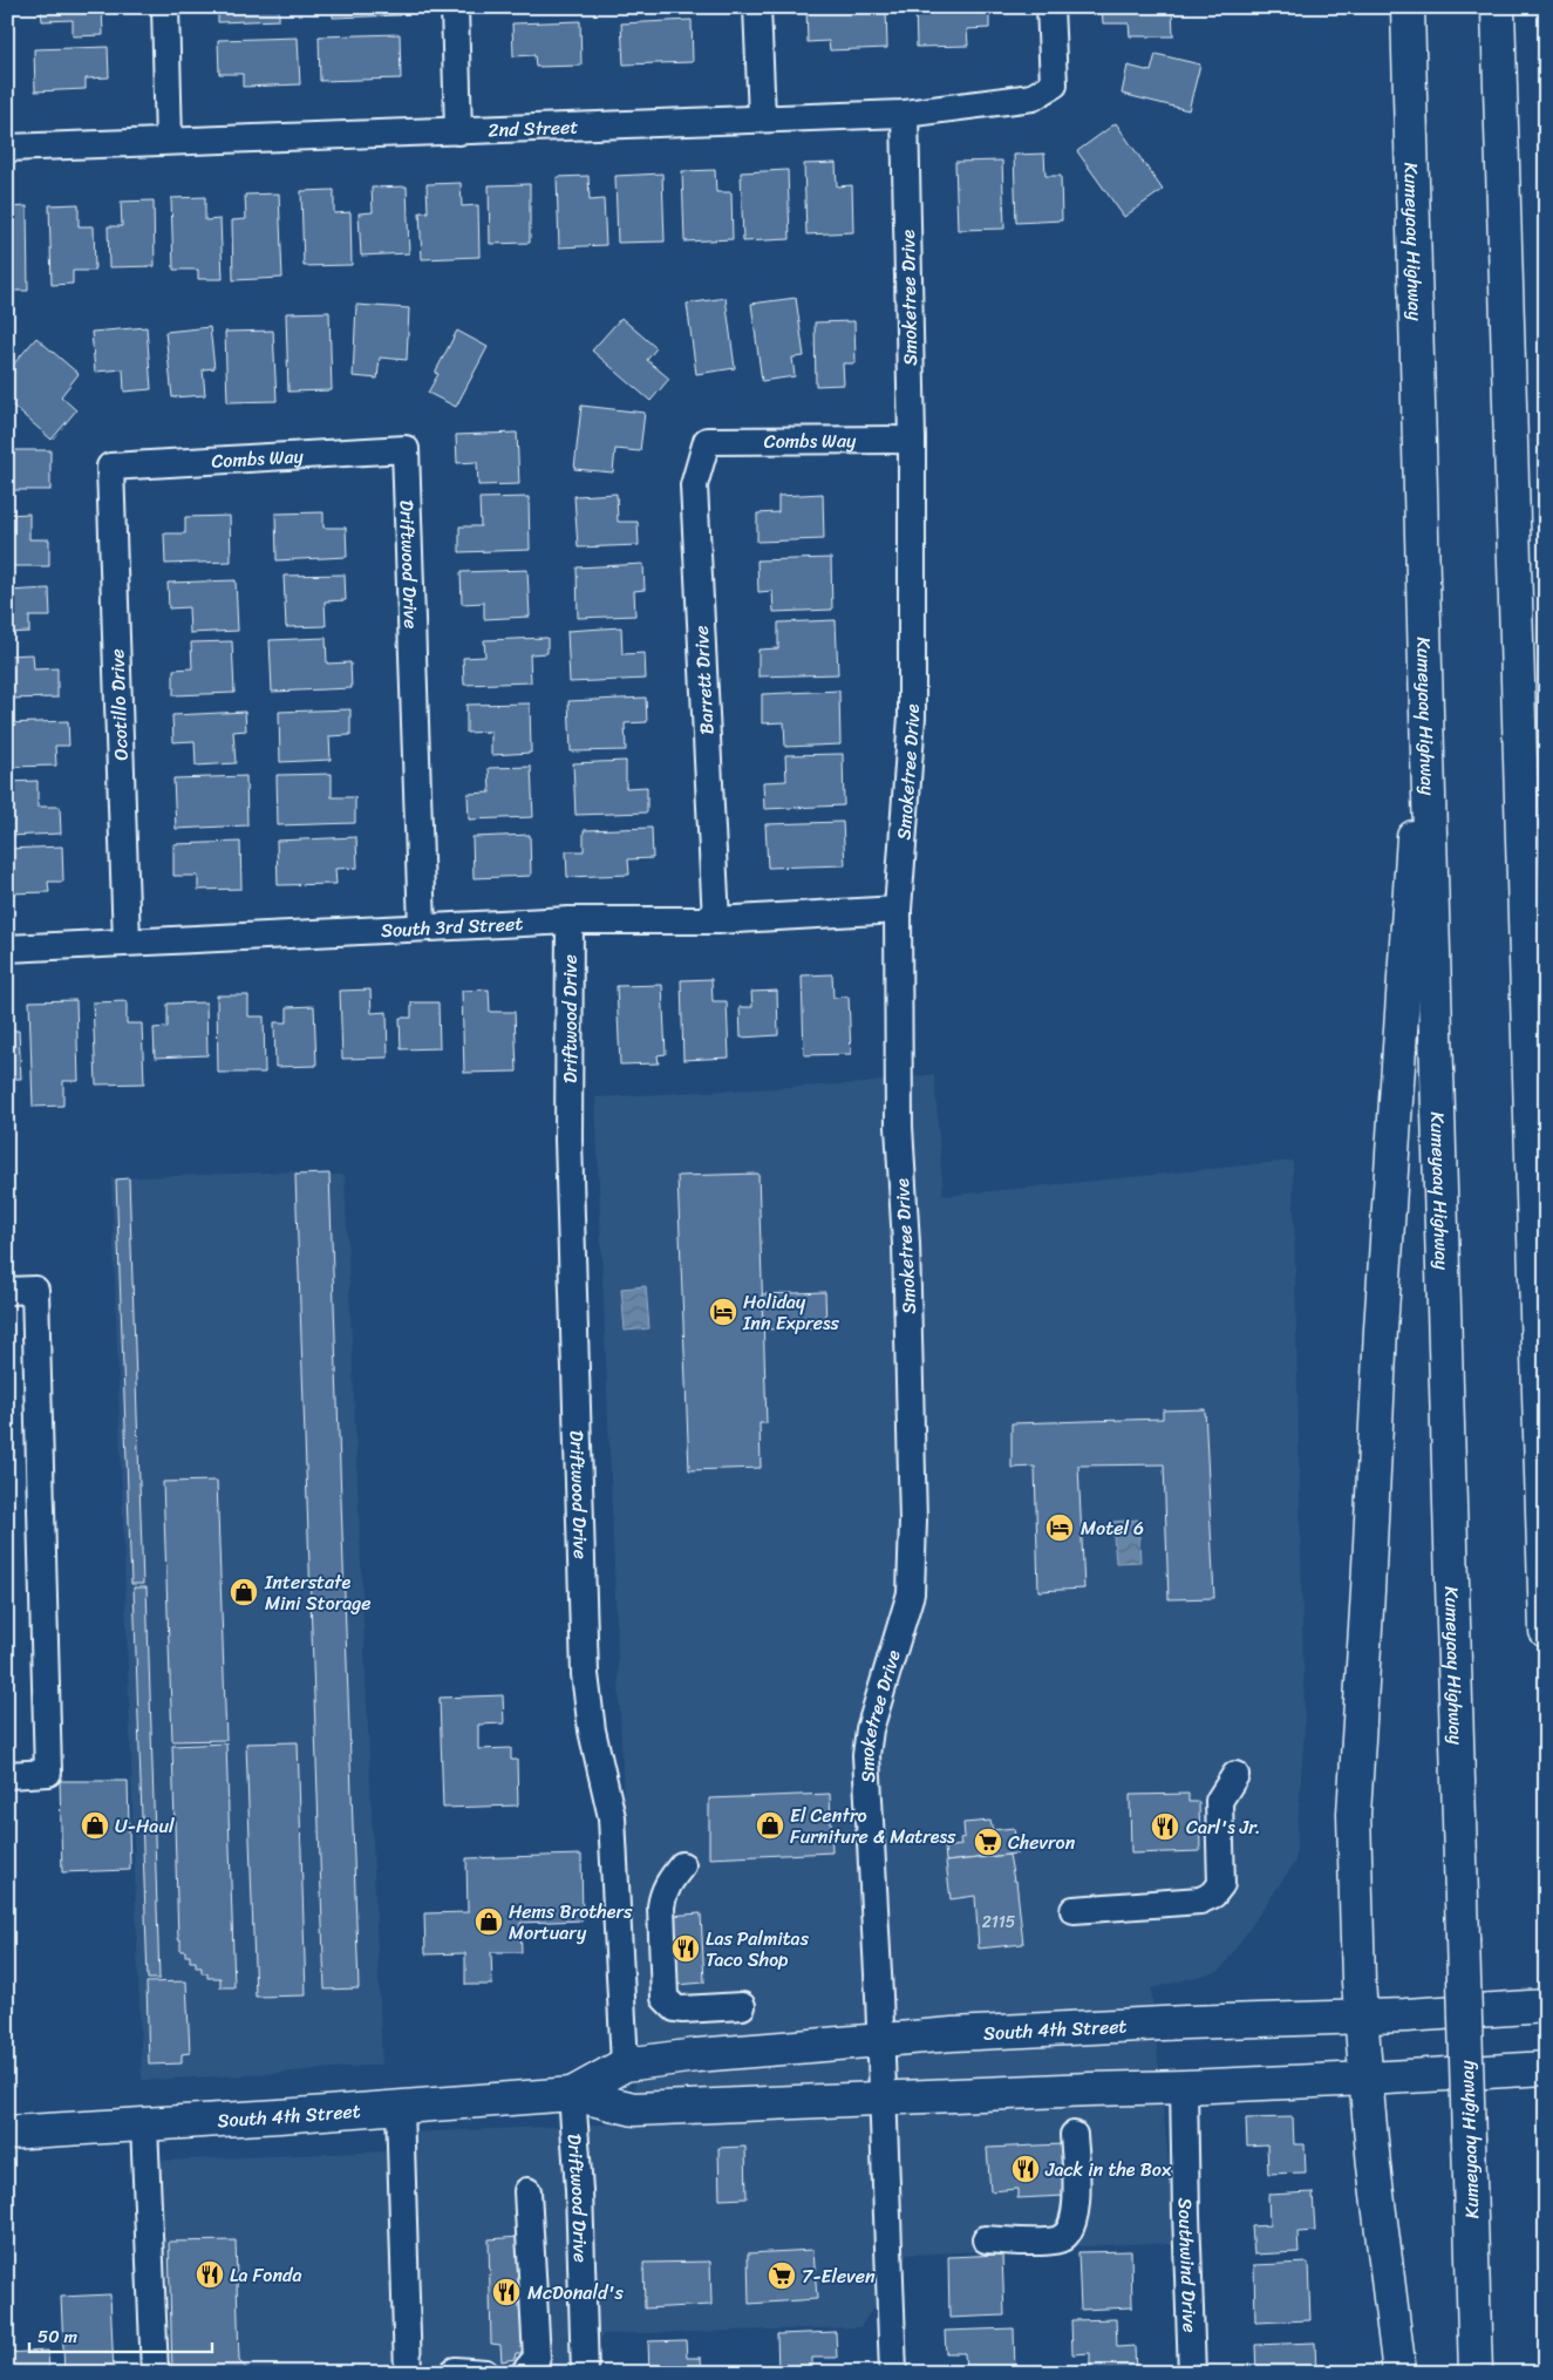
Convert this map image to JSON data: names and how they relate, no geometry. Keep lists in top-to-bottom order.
{
  "streets": {
    "main road": ["Kumeyaay Highway", "South 4th Street"],
    "street": [
      "2nd Street",
      "Smoketree Drive",
      "Combs Way",
      "Driftwood Drive",
      "Barrett Drive",
      "Ocotillo Drive",
      "South 3rd Street",
      "Southwind Drive"
    ]
  },
  "crossings": [
    ["2nd Street", "Smoketree Drive"],
    ["Smoketree Drive", "Combs Way"],
    ["Smoketree Drive", "South 3rd Street"],
    ["Smoketree Drive", "South 4th Street"],
    ["Combs Way", "Driftwood Drive"],
    ["Combs Way", "Barrett Drive"],
    ["Combs Way", "Ocotillo Drive"],
    ["Driftwood Drive", "South 3rd Street"],
    ["Driftwood Drive", "South 4th Street"],
    ["Barrett Drive", "South 3rd Street"],
    ["Ocotillo Drive", "South 3rd Street"],
    ["South 4th Street", "Southwind Drive"]
  ],
  "places": {
    "hotel": ["Holiday Inn Express", "Motel 6"],
    "shop": [
      "Interstate Mini Storage",
      "U-Haul",
      "El Centro Furniture & Matress",
      "Hems Brothers Mortuary"
    ],
    "restaurant": [
      "Carl's Jr.",
      "Las Palmitas Taco Shop",
      "Jack in the Box",
      "La Fonda",
      "McDonald's"
    ],
    "supermarket": ["Chevron", "7-Eleven"]
  },
  "house_numbers": ["2115"],
  "scale_bar": "50 m"
}
